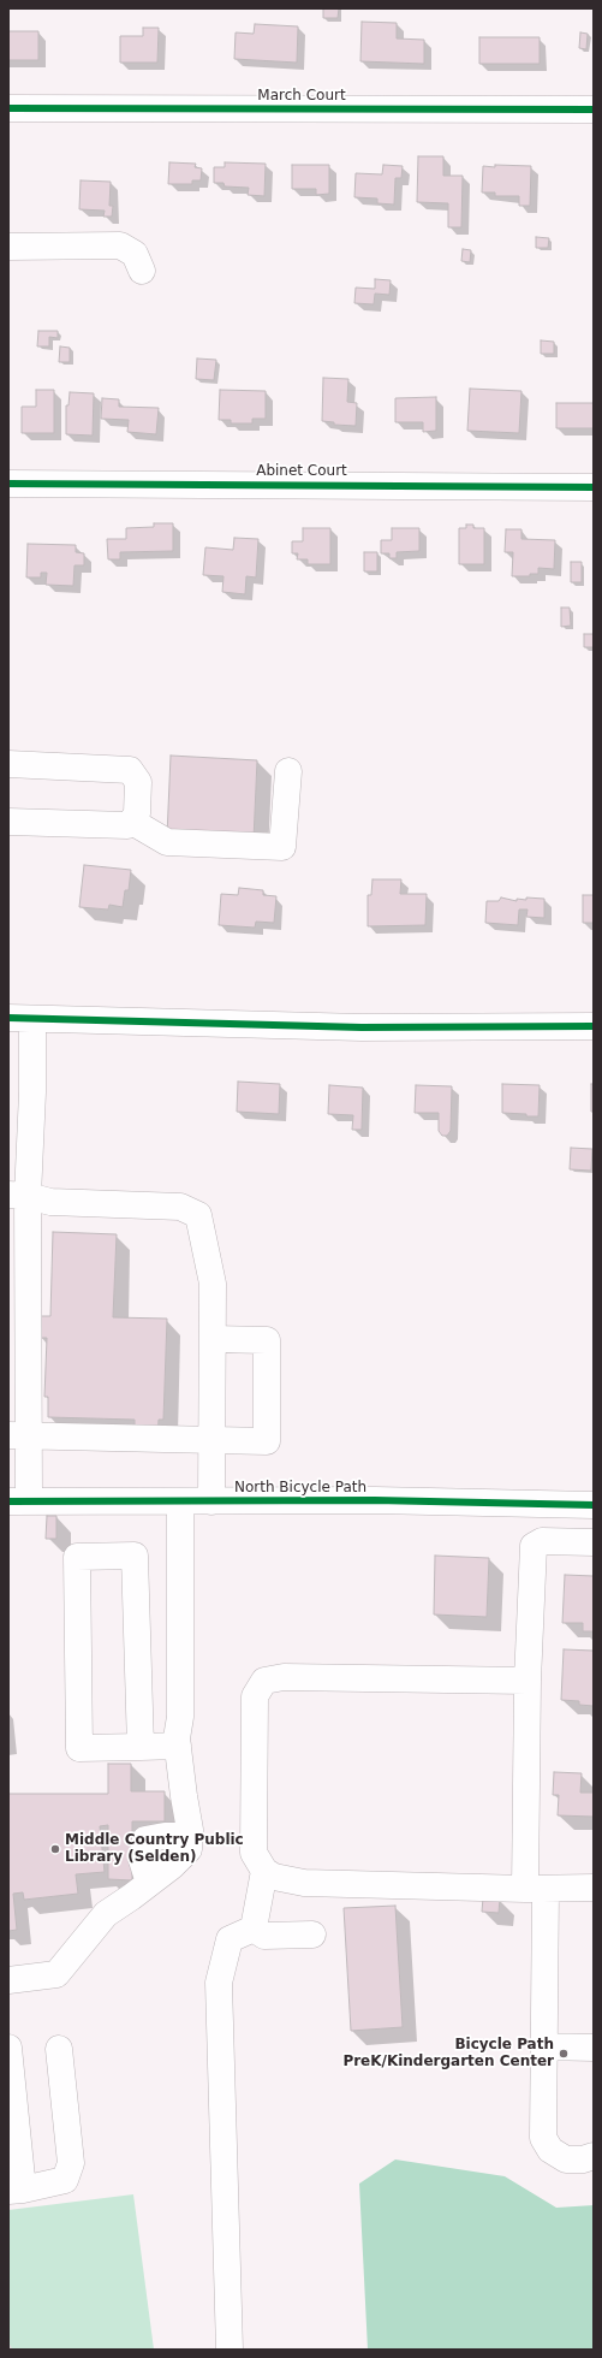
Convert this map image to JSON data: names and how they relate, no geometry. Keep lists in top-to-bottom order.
{
  "streets": {
    "street": ["March Court", "Abinet Court", "North Bicycle Path"]
  },
  "places": ["Middle Country Public Library (Selden)", "Bicycle Path PreK/Kindergarten Center"]
}
